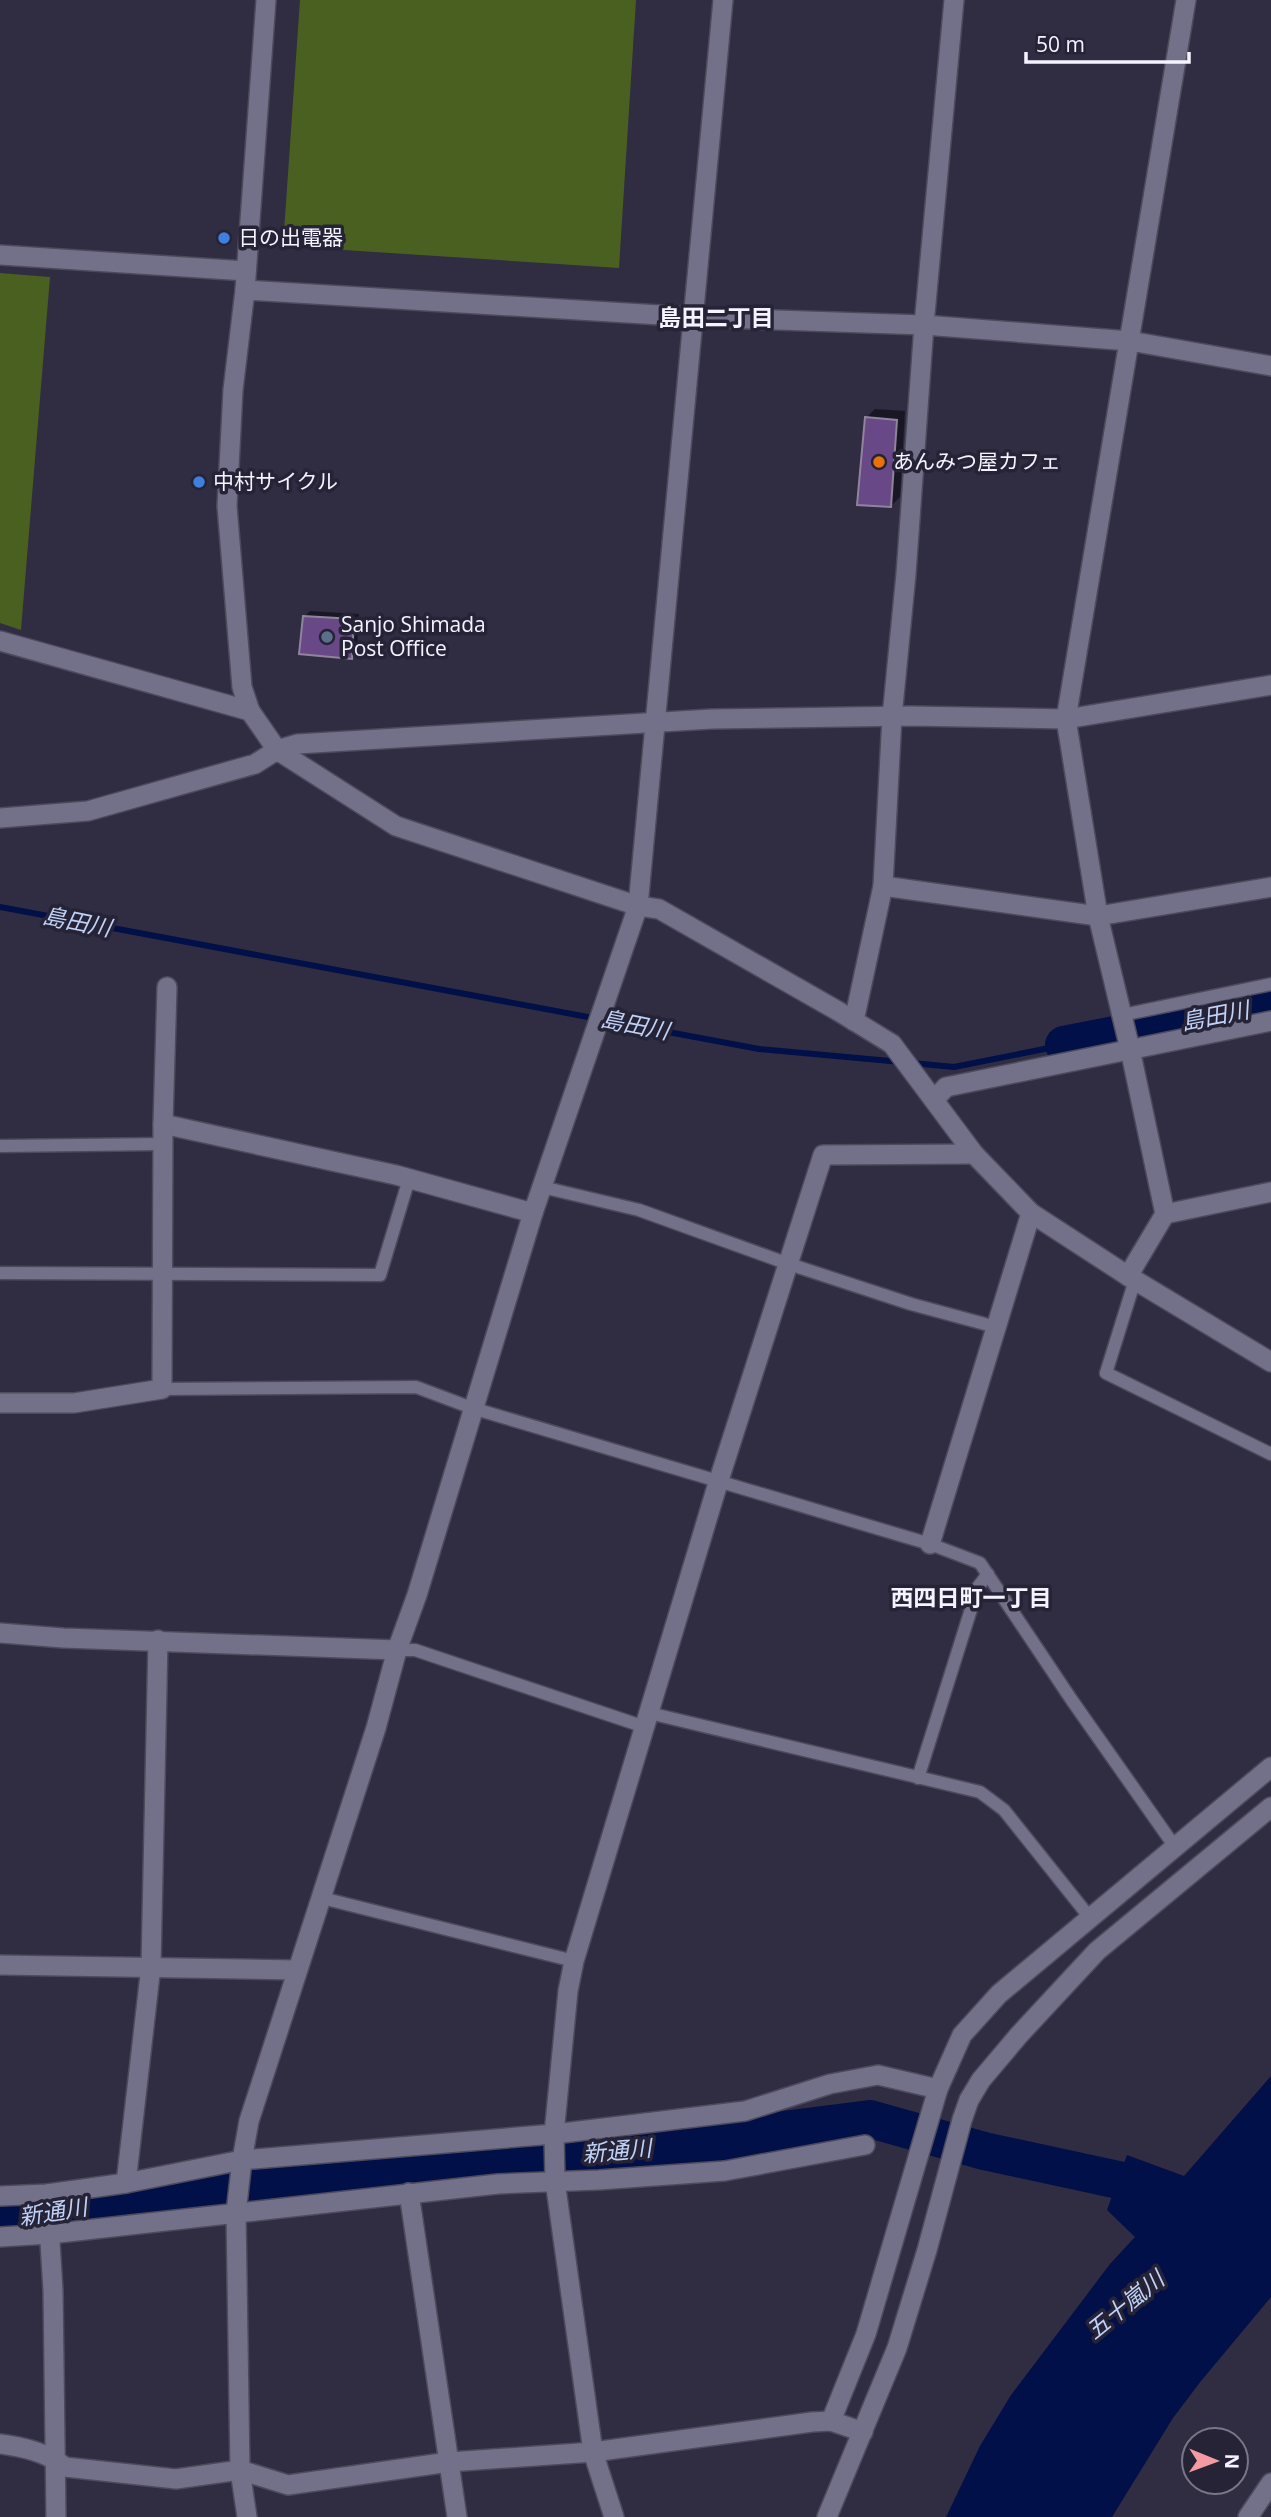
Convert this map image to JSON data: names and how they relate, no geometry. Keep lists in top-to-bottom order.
{
  "districts": ["島田二丁目", "西四日町一丁目"],
  "water": ["島田川", "新通川", "五十嵐川"],
  "places": [
    "日の出電器",
    "あんみつ屋カフェ",
    "中村サイクル",
    "Sanjo Shimada Post Office"
  ],
  "scale_bar": "50 m",
  "north": "right"
}
